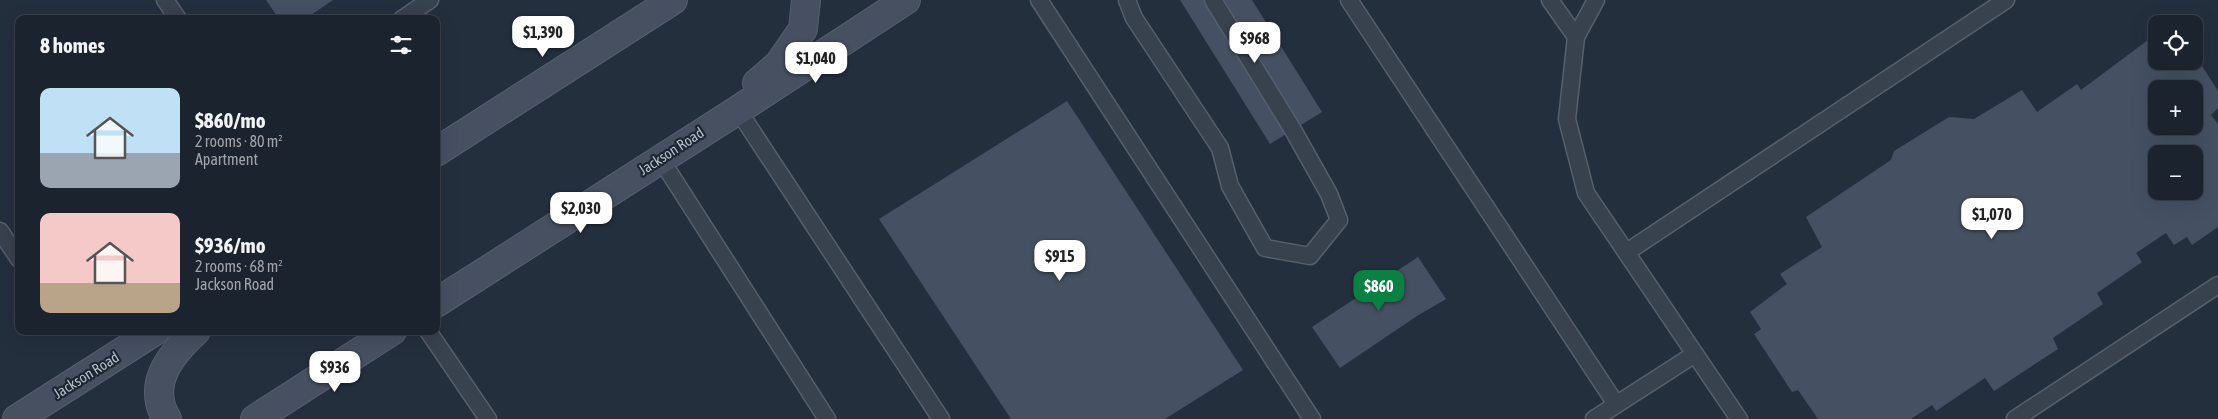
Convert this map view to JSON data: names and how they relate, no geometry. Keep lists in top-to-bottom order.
{
  "streets": {
    "main road": ["Jackson Road"]
  },
  "page": {
    "map_buttons": ["+", "−"],
    "heading": "8 homes",
    "price": [
      "$1,390",
      "$968",
      "$1,040",
      "$2,030",
      "$1,070",
      "$915",
      "$860",
      "$936"
    ],
    "list": [
      {
        "name": "$860/mo",
        "note": "2 rooms · 80 m² · Apartment"
      },
      {
        "name": "$936/mo",
        "note": "2 rooms · 68 m² · Jackson Road"
      }
    ]
  }
}
